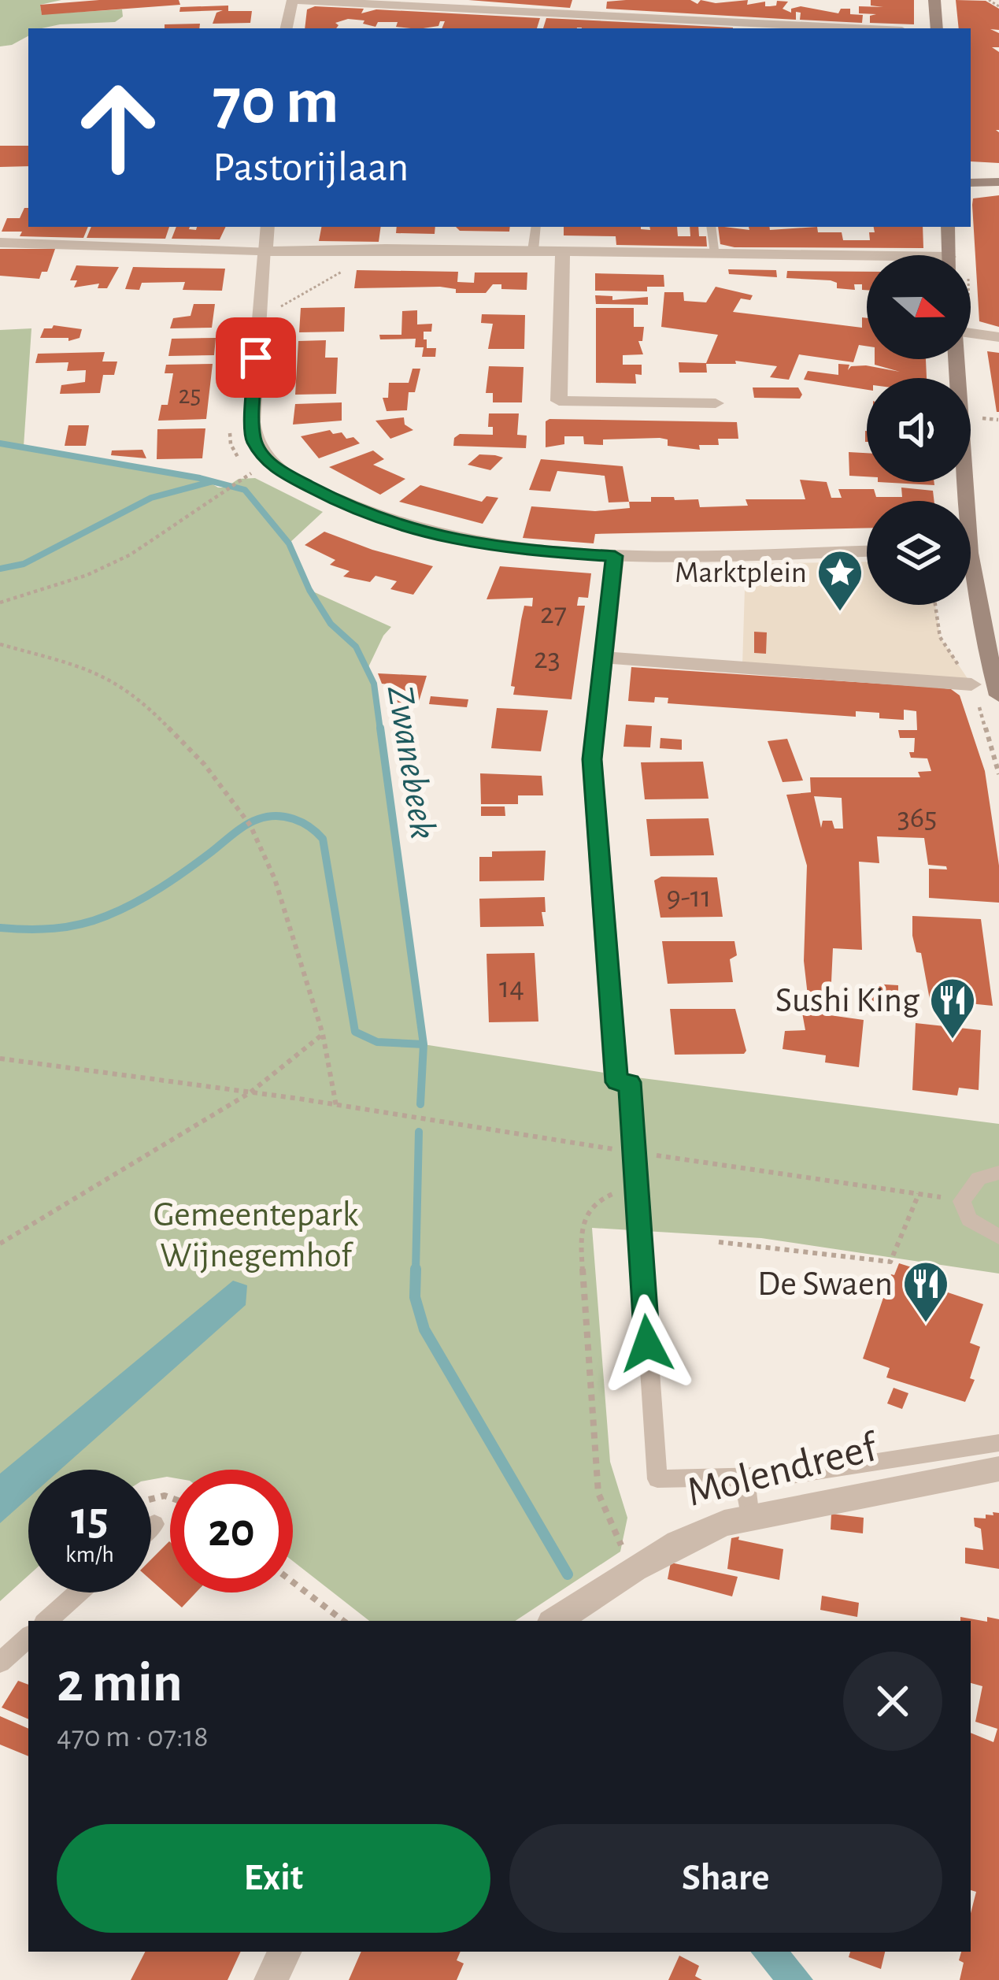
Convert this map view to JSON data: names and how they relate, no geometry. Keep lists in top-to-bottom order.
{
  "streets": {
    "street": ["Molendreef"]
  },
  "water": ["Zwanebeek"],
  "parks": ["Gemeentepark Wijnegemhof"],
  "places": {
    "place": ["Marktplein"],
    "restaurant": ["Sushi King", "De Swaen"]
  },
  "house_numbers": [
    "25",
    "27",
    "23",
    "365",
    "9-11",
    "14"
  ],
  "north": "right",
  "page": {
    "turn": ["70 m", "Pastorijlaan"],
    "speed": "15 km/h",
    "limit": "20",
    "heading": ["2 min", "470 m · 07:18"],
    "buttons": ["Exit", "Share"]
  }
}
